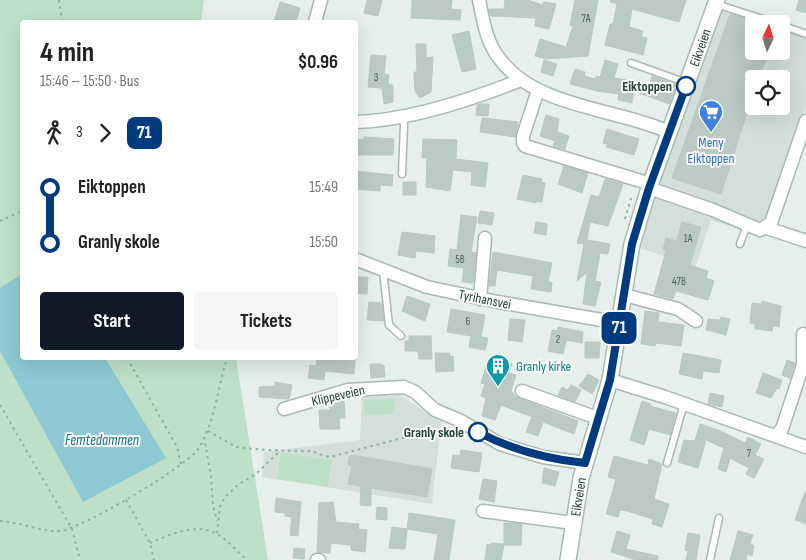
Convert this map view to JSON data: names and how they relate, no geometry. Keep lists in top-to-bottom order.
{
  "streets": {
    "main road": ["Eikveien"],
    "street": ["Tyrihansvei", "Klippeveien"]
  },
  "crossings": [
    ["Eikveien", "Tyrihansvei"],
    ["Eikveien", "Klippeveien"]
  ],
  "water": ["Femtedammen"],
  "places": {
    "other": ["Eiktoppen", "Granly skole"],
    "supermarket": ["Meny Eiktoppen"],
    "building": ["Granly kirke"]
  },
  "lines": ["bus line 71"],
  "house_numbers": [
    "7A",
    "3",
    "1A",
    "5B",
    "47B",
    "6",
    "2",
    "7"
  ],
  "north": "top",
  "page": {
    "on_map": "71",
    "heading": ["4 min", "15:46 – 15:50 · Bus", "$0.96"],
    "legs": ["3", "71"],
    "list": [
      {
        "name": "Eiktoppen",
        "value": "15:49"
      },
      {
        "name": "Granly skole",
        "value": "15:50"
      }
    ],
    "buttons": ["Start", "Tickets"]
  }
}
